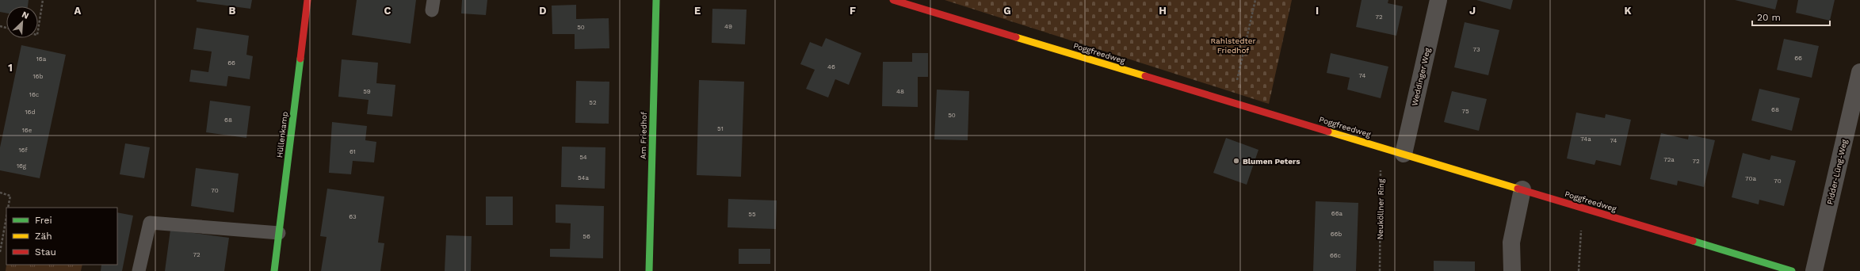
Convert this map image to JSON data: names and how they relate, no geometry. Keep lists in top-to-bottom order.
{
  "streets": {
    "street": [
      "Poggfreedweg",
      "Weddinger Weg",
      "Hüllenkamp",
      "Am Friedhof",
      "Pidder-Lüng-Weg"
    ],
    "path": ["Neuköllner Ring"]
  },
  "crossings": [
    ["Poggfreedweg", "Weddinger Weg"],
    ["Poggfreedweg", "Neuköllner Ring"]
  ],
  "parks": ["Rahlstedter Friedhof"],
  "places": ["Blumen Peters"],
  "house_numbers": [
    "72",
    "49",
    "50",
    "73",
    "66",
    "16a",
    "66",
    "46",
    "74",
    "16b",
    "59",
    "48",
    "16c",
    "52",
    "68",
    "75",
    "16d",
    "50",
    "68",
    "51",
    "16e",
    "74a",
    "74",
    "16f",
    "61",
    "54",
    "72a",
    "72",
    "16g",
    "54a",
    "70a",
    "70",
    "70",
    "66a",
    "55",
    "63",
    "66b",
    "56",
    "72",
    "66c"
  ],
  "legend": ["Frei", "Zäh", "Stau"],
  "scale_bar": "20 m",
  "north": "top right",
  "grid": {
    "columns": [
      "A",
      "B",
      "C",
      "D",
      "E",
      "F",
      "G",
      "H",
      "I",
      "J",
      "K"
    ],
    "rows": ["1"]
  }
}
